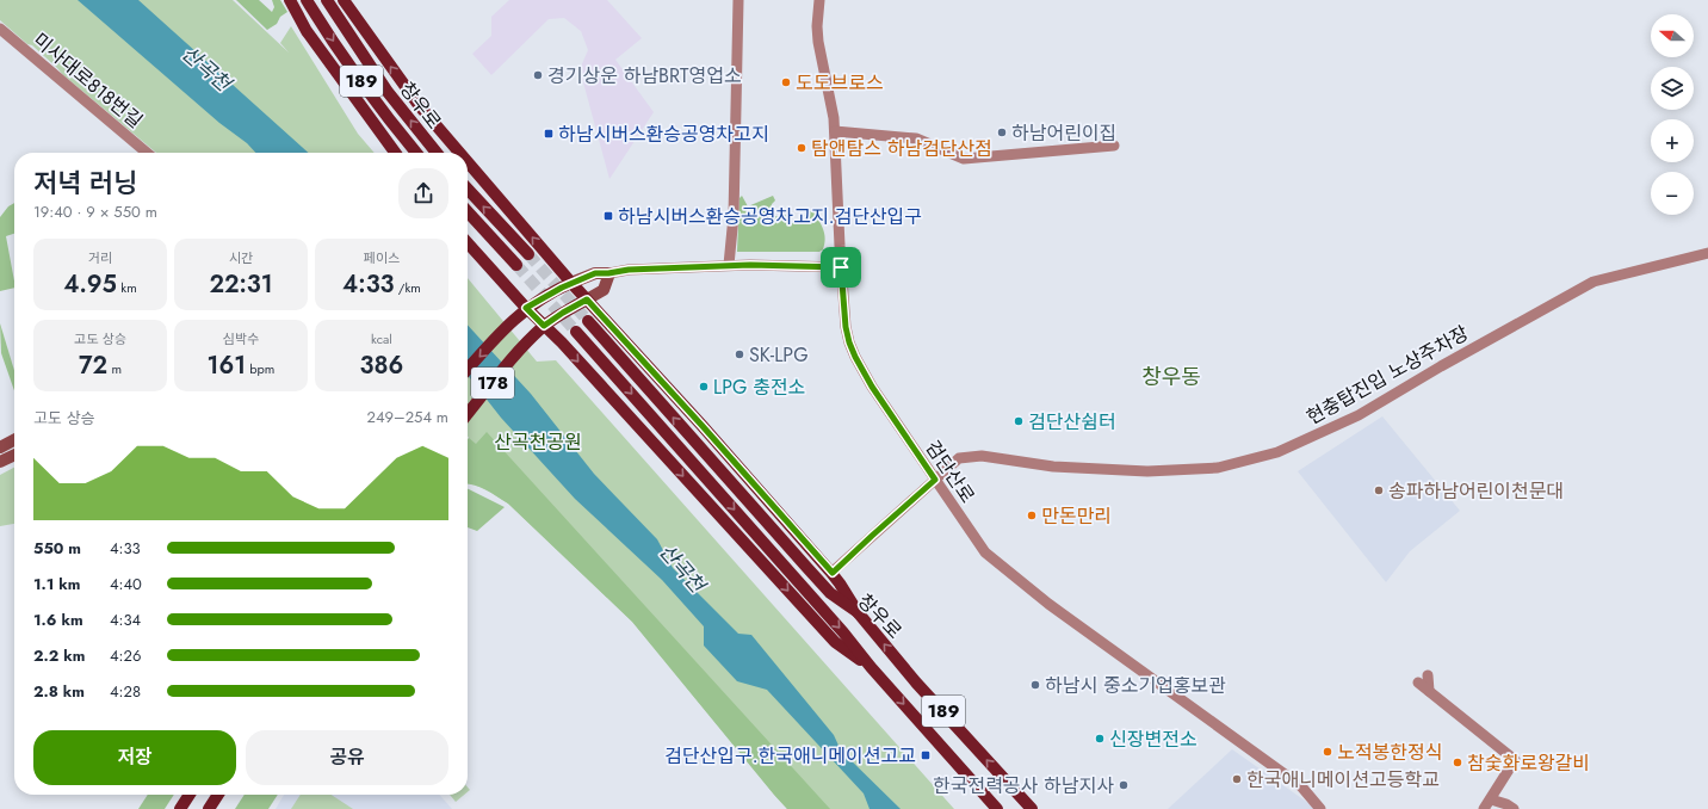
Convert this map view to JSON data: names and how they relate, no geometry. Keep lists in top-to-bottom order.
{
  "streets": {
    "main road": ["189", "창우로", "178"],
    "street": ["미사대로818번길", "현충탑진입 노상주차장", "검단산로"]
  },
  "crossings": [
    ["현충탑진입 노상주차장", "검단산로"]
  ],
  "districts": ["창우동"],
  "water": ["산곡천"],
  "parks": ["산곡천공원"],
  "places": {
    "other": [
      "경기상운 하남BRT영업소",
      "도도브로스",
      "하남어린이집",
      "탐앤탐스 하남검단산점",
      "SK-LPG",
      "LPG 충전소",
      "검단산쉼터",
      "송파하남어린이천문대",
      "만돈만리",
      "하남시 중소기업홍보관",
      "신장변전소",
      "노적봉한정식",
      "참숯화로왕갈비",
      "한국애니메이션고등학교",
      "한국전력공사 하남지사"
    ],
    "transit": ["하남시버스환승공영차고지", "하남시버스환승공영차고지.검단산입구", "검단산입구.한국애니메이션고교"]
  },
  "north": "left",
  "page": {
    "map_buttons": ["+", "−"],
    "heading": ["저녁 러닝", "19:40 · 9 × 550 m"],
    "stats": [
      ["거리", "4.95 km"],
      ["시간", "22:31"],
      ["페이스", "4:33 /km"],
      ["고도 상승", "72 m"],
      ["심박수", "161 bpm"],
      ["kcal", "386"]
    ],
    "chart": ["고도 상승", "249–254 m"],
    "list": [
      {
        "name": "550 m",
        "note": "4:33"
      },
      {
        "name": "1.1 km",
        "note": "4:40"
      },
      {
        "name": "1.6 km",
        "note": "4:34"
      },
      {
        "name": "2.2 km",
        "note": "4:26"
      },
      {
        "name": "2.8 km",
        "note": "4:28"
      }
    ],
    "buttons": ["저장", "공유"]
  }
}
